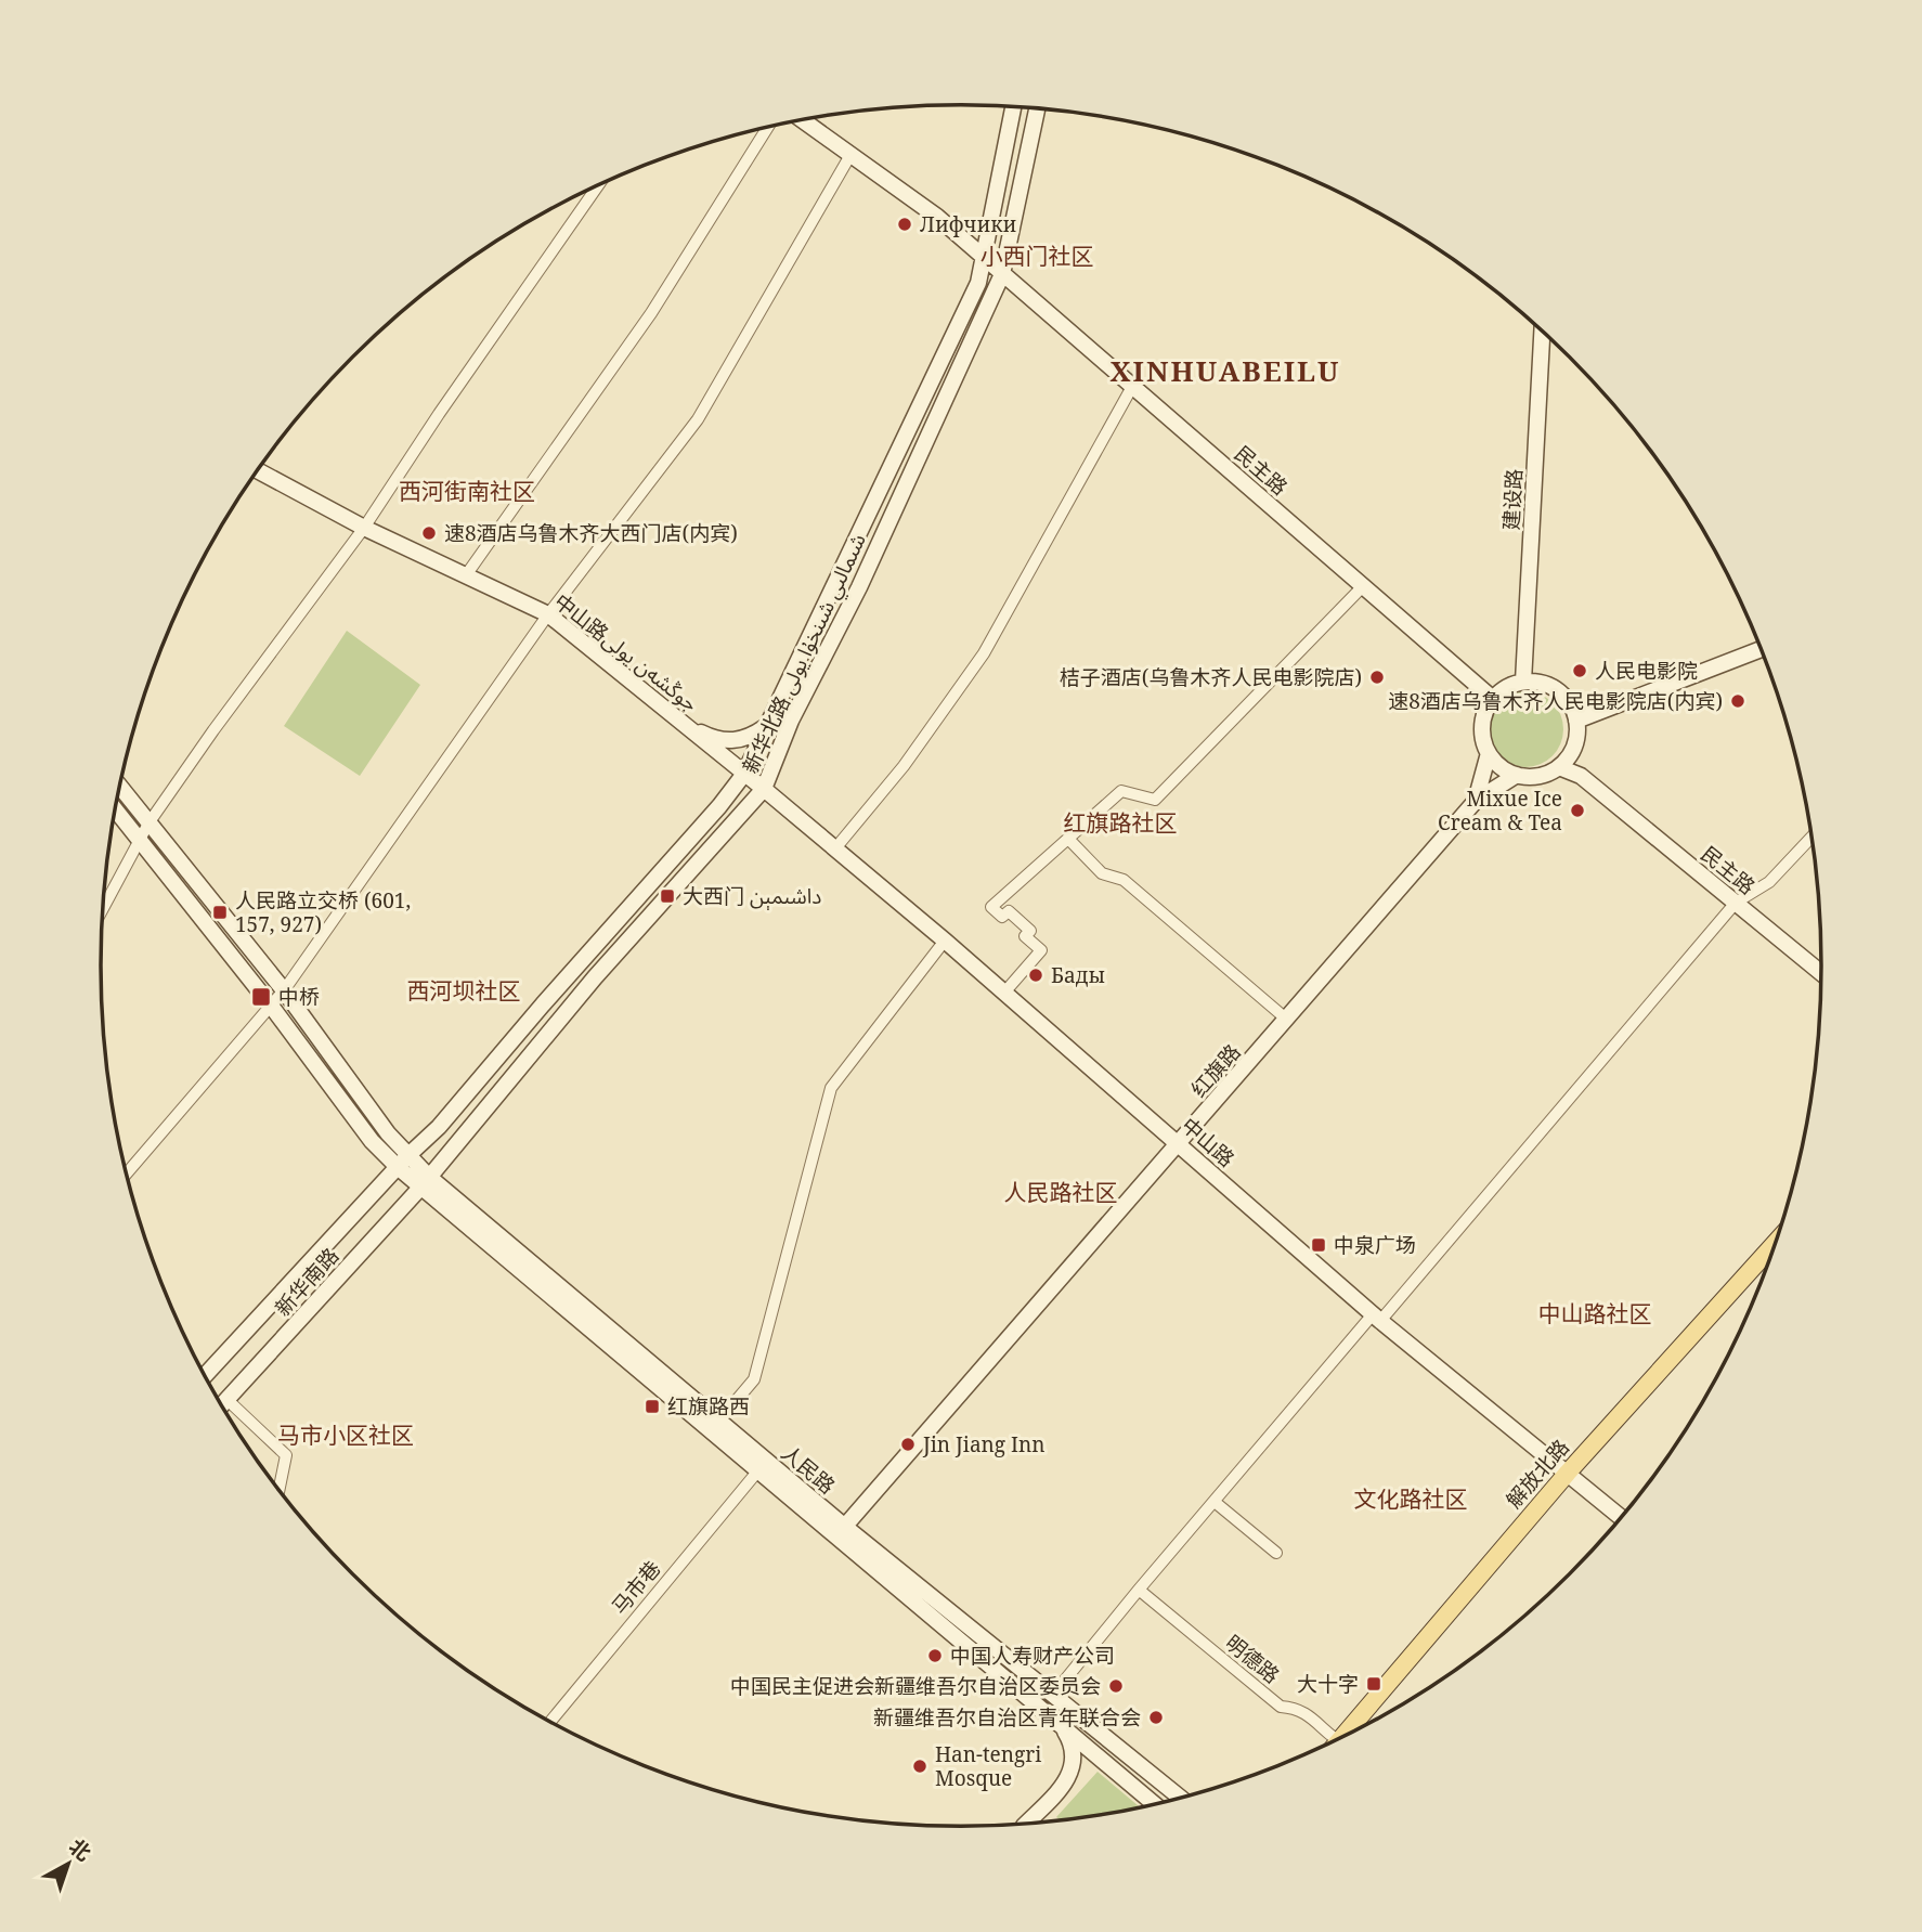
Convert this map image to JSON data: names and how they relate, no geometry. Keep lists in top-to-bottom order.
{
  "streets": {
    "main road": [
      "民主路",
      "建设路",
      "中山路جوڭشەن يولى",
      "新华北路 شىمالىي شىنخۇا يولى",
      "红旗路",
      "中山路",
      "新华南路",
      "人民路",
      "解放北路"
    ],
    "street": ["马市巷", "明德路"]
  },
  "crossings": [
    ["民主路", "建设路"],
    ["民主路", "新华北路 شىمالىي شىنخۇا يولى"],
    ["中山路جوڭشەن يولى", "新华北路 شىمالىي شىنخۇا يولى"],
    ["中山路جوڭشەن يولى", "中山路"],
    ["新华北路 شىمالىي شىنخۇا يولى", "中山路"],
    ["新华北路 شىمالىي شىنخۇا يولى", "新华南路"],
    ["新华北路 شىمالىي شىنخۇا يولى", "人民路"],
    ["红旗路", "中山路"],
    ["红旗路", "人民路"],
    ["中山路", "解放北路"],
    ["新华南路", "人民路"],
    ["人民路", "马市巷"]
  ],
  "districts": [
    "小西门社区",
    "XINHUABEILU",
    "西河街南社区",
    "红旗路社区",
    "西河坝社区",
    "人民路社区",
    "中山路社区",
    "马市小区社区",
    "文化路社区"
  ],
  "places": {
    "other": [
      "Лифчики",
      "速8酒店乌鲁木齐大西门店(内宾)",
      "人民电影院",
      "桔子酒店(乌鲁木齐人民电影院店)",
      "速8酒店乌鲁木齐人民电影院店(内宾)",
      "Mixue Ice Cream & Tea",
      "Бады",
      "Jin Jiang Inn",
      "中国人寿财产公司",
      "中国民主促进会新疆维吾尔自治区委员会",
      "新疆维吾尔自治区青年联合会",
      "Han-tengri Mosque"
    ],
    "transit": [
      "大西门 داشىمېن",
      "人民路立交桥 (601, 157, 927)",
      "中桥",
      "中泉广场",
      "红旗路西",
      "大十字"
    ]
  },
  "north": "top right"
}
